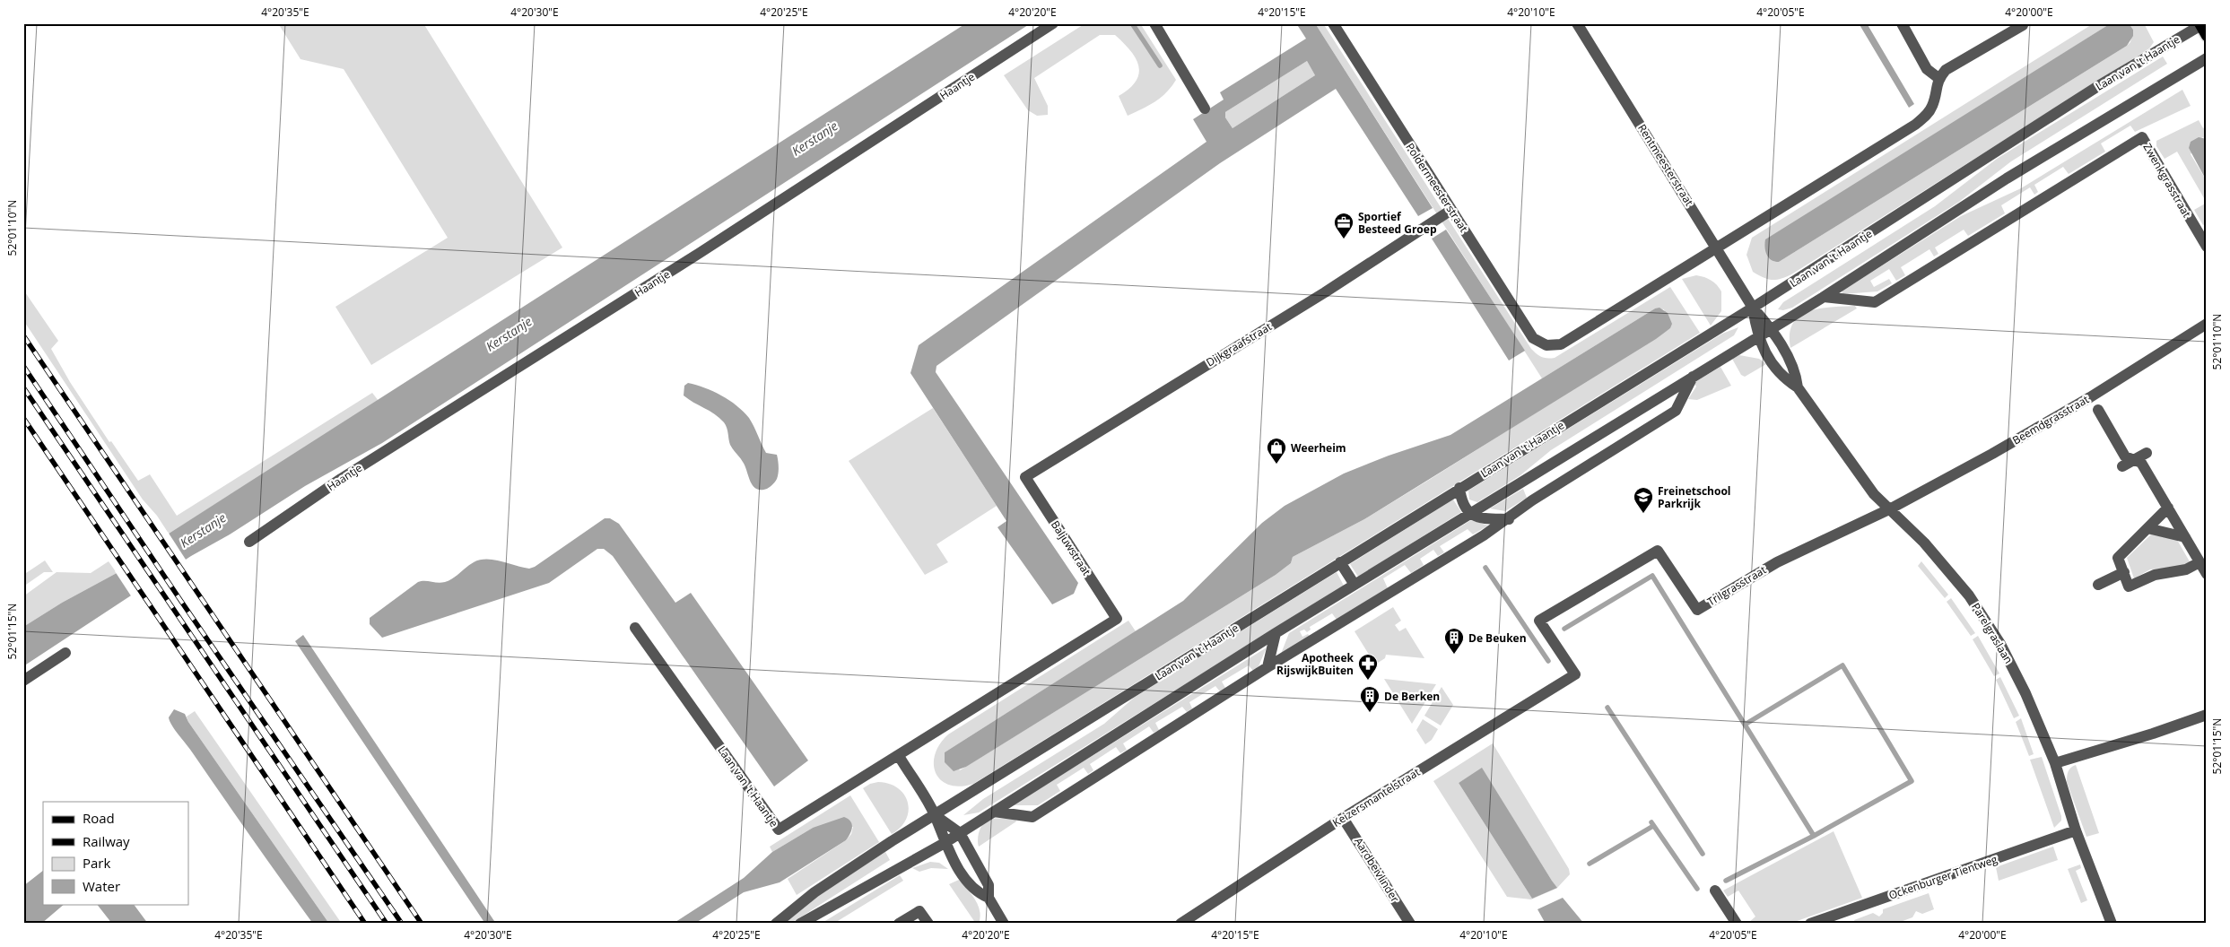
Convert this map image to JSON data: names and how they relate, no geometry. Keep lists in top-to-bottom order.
{
  "streets": {
    "street": [
      "Laan van 't Haantje",
      "Haantje",
      "Rentmeesterstraat",
      "Zwenkgrasstraat",
      "Poldermeesterstraat",
      "Dijkgraafstraat",
      "Beemdgrasstraat",
      "Baljuwstraat",
      "Trilgrasstraat",
      "Parelgraslaan",
      "Keizersmantelstraat",
      "Aardbeivlinder",
      "Ockenburger Tientweg"
    ]
  },
  "crossings": [
    ["Laan van 't Haantje", "Rentmeesterstraat"],
    ["Laan van 't Haantje", "Baljuwstraat"],
    ["Laan van 't Haantje", "Parelgraslaan"],
    ["Rentmeesterstraat", "Poldermeesterstraat"],
    ["Rentmeesterstraat", "Parelgraslaan"],
    ["Poldermeesterstraat", "Dijkgraafstraat"],
    ["Dijkgraafstraat", "Baljuwstraat"],
    ["Beemdgrasstraat", "Trilgrasstraat"],
    ["Beemdgrasstraat", "Parelgraslaan"],
    ["Trilgrasstraat", "Parelgraslaan"],
    ["Trilgrasstraat", "Keizersmantelstraat"],
    ["Parelgraslaan", "Ockenburger Tientweg"],
    ["Keizersmantelstraat", "Aardbeivlinder"]
  ],
  "water": ["Kerstanje"],
  "places": {
    "office": ["Sportief Besteed Groep"],
    "shop": ["Weerheim"],
    "school or university": ["Freinetschool Parkrijk"],
    "building": ["De Beuken", "De Berken"],
    "pharmacy": ["Apotheek RijswijkBuiten"]
  },
  "legend": [
    "Road",
    "Railway",
    "Park",
    "Water"
  ],
  "coordinates": [
    "4°20'35\"E",
    "4°20'30\"E",
    "4°20'25\"E",
    "4°20'20\"E",
    "4°20'15\"E",
    "4°20'10\"E",
    "4°20'05\"E",
    "4°20'00\"E",
    "52°01'10\"N",
    "52°01'15\"N"
  ]
}
